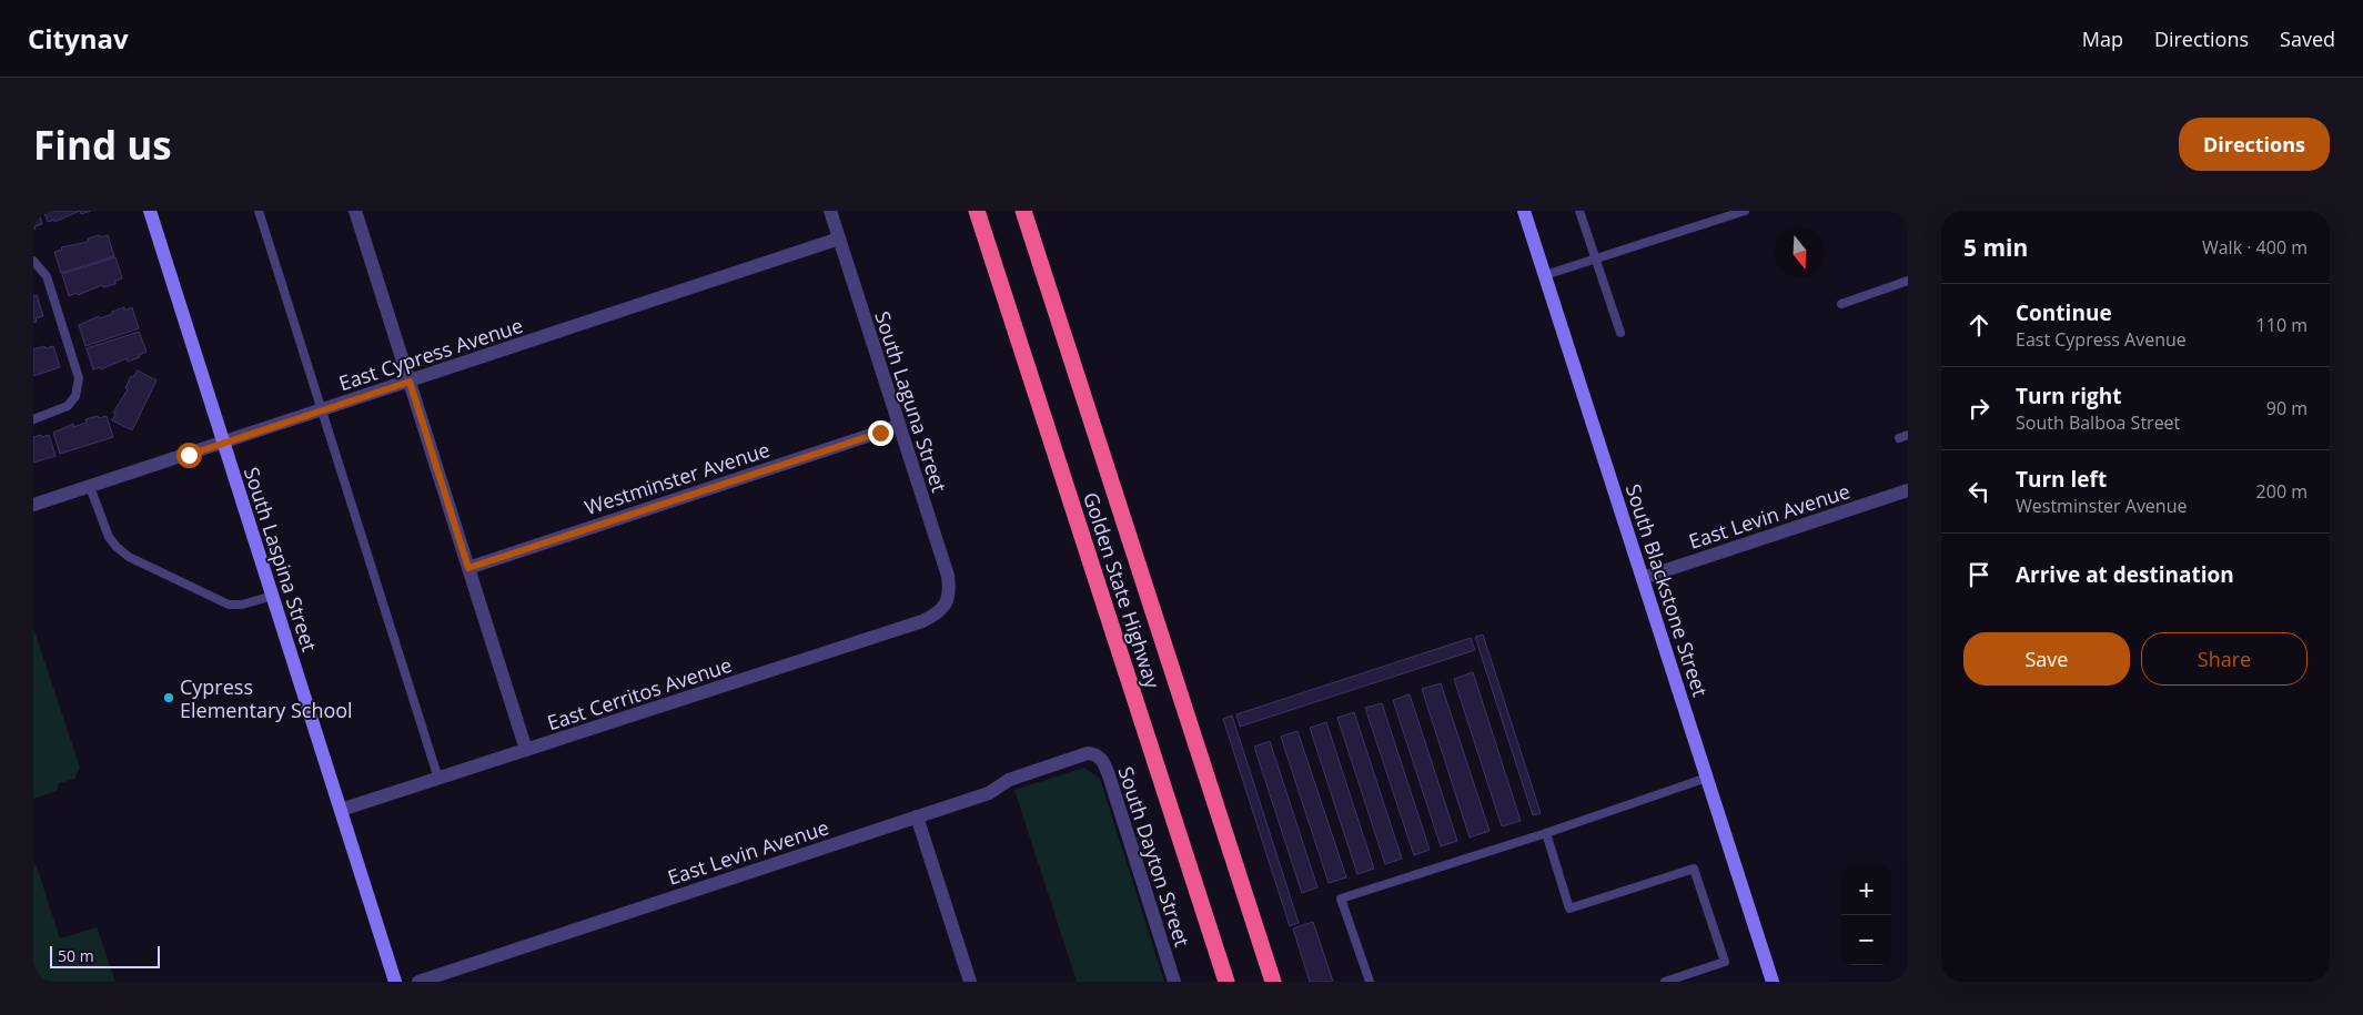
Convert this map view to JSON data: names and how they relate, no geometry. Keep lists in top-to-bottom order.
{
  "streets": {
    "highway": ["Golden State Highway"],
    "main road": ["South Laspina Street", "South Blackstone Street"],
    "street": [
      "East Cypress Avenue",
      "South Laguna Street",
      "Westminster Avenue",
      "East Levin Avenue",
      "East Cerritos Avenue",
      "South Dayton Street"
    ]
  },
  "crossings": [
    ["East Cypress Avenue", "South Laguna Street"],
    ["East Cypress Avenue", "South Laspina Street"],
    ["South Laguna Street", "Westminster Avenue"],
    ["South Laguna Street", "East Cerritos Avenue"],
    ["East Levin Avenue", "South Blackstone Street"],
    ["East Levin Avenue", "South Dayton Street"],
    ["South Laspina Street", "East Cerritos Avenue"]
  ],
  "places": ["Cypress Elementary School"],
  "scale_bar": "50 m",
  "north": "bottom",
  "page": {
    "header": "Citynav",
    "nav": ["Map", "Directions", "Saved"],
    "buttons": [
      "Directions",
      ["Save", "Share"]
    ],
    "title": "Find us",
    "heading": ["5 min", "Walk · 400 m"],
    "list": [
      ["Continue", "East Cypress Avenue", "110 m"],
      ["Turn right", "South Balboa Street", "90 m"],
      ["Turn left", "Westminster Avenue", "200 m"],
      "Arrive at destination"
    ],
    "map_buttons": ["+", "−"],
    "scale": "50 m"
  }
}
